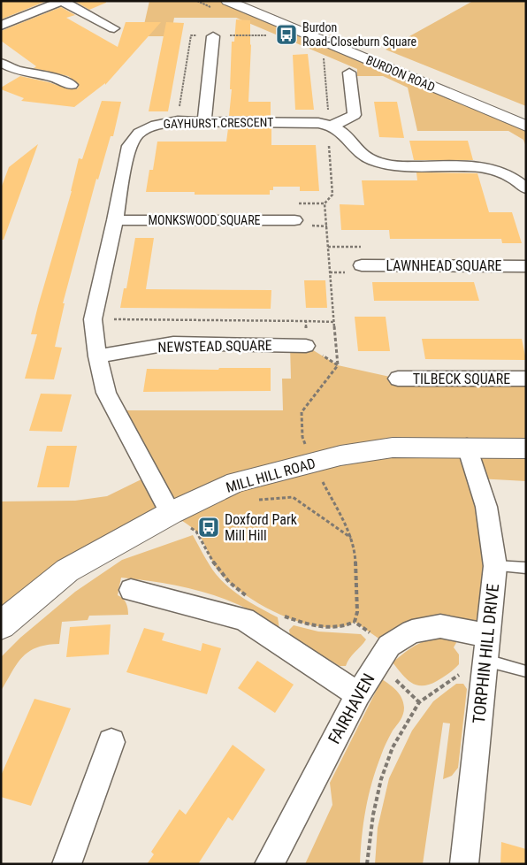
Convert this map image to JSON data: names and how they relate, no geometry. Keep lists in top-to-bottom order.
{
  "streets": {
    "main road": ["BURDON ROAD", "MILL HILL ROAD"],
    "street": [
      "GAYHURST CRESCENT",
      "MONKSWOOD SQUARE",
      "LAWNHEAD SQUARE",
      "NEWSTEAD SQUARE",
      "TILBECK SQUARE",
      "TORPHIN HILL DRIVE",
      "FAIRHAVEN"
    ]
  },
  "crossings": [
    ["GAYHURST CRESCENT", "MONKSWOOD SQUARE"],
    ["GAYHURST CRESCENT", "NEWSTEAD SQUARE"],
    ["GAYHURST CRESCENT", "MILL HILL ROAD"],
    ["MILL HILL ROAD", "TORPHIN HILL DRIVE"],
    ["TORPHIN HILL DRIVE", "FAIRHAVEN"]
  ],
  "places": {
    "bus stop": ["Burdon Road-Closeburn Square", "Doxford Park Mill Hill"]
  }
}
